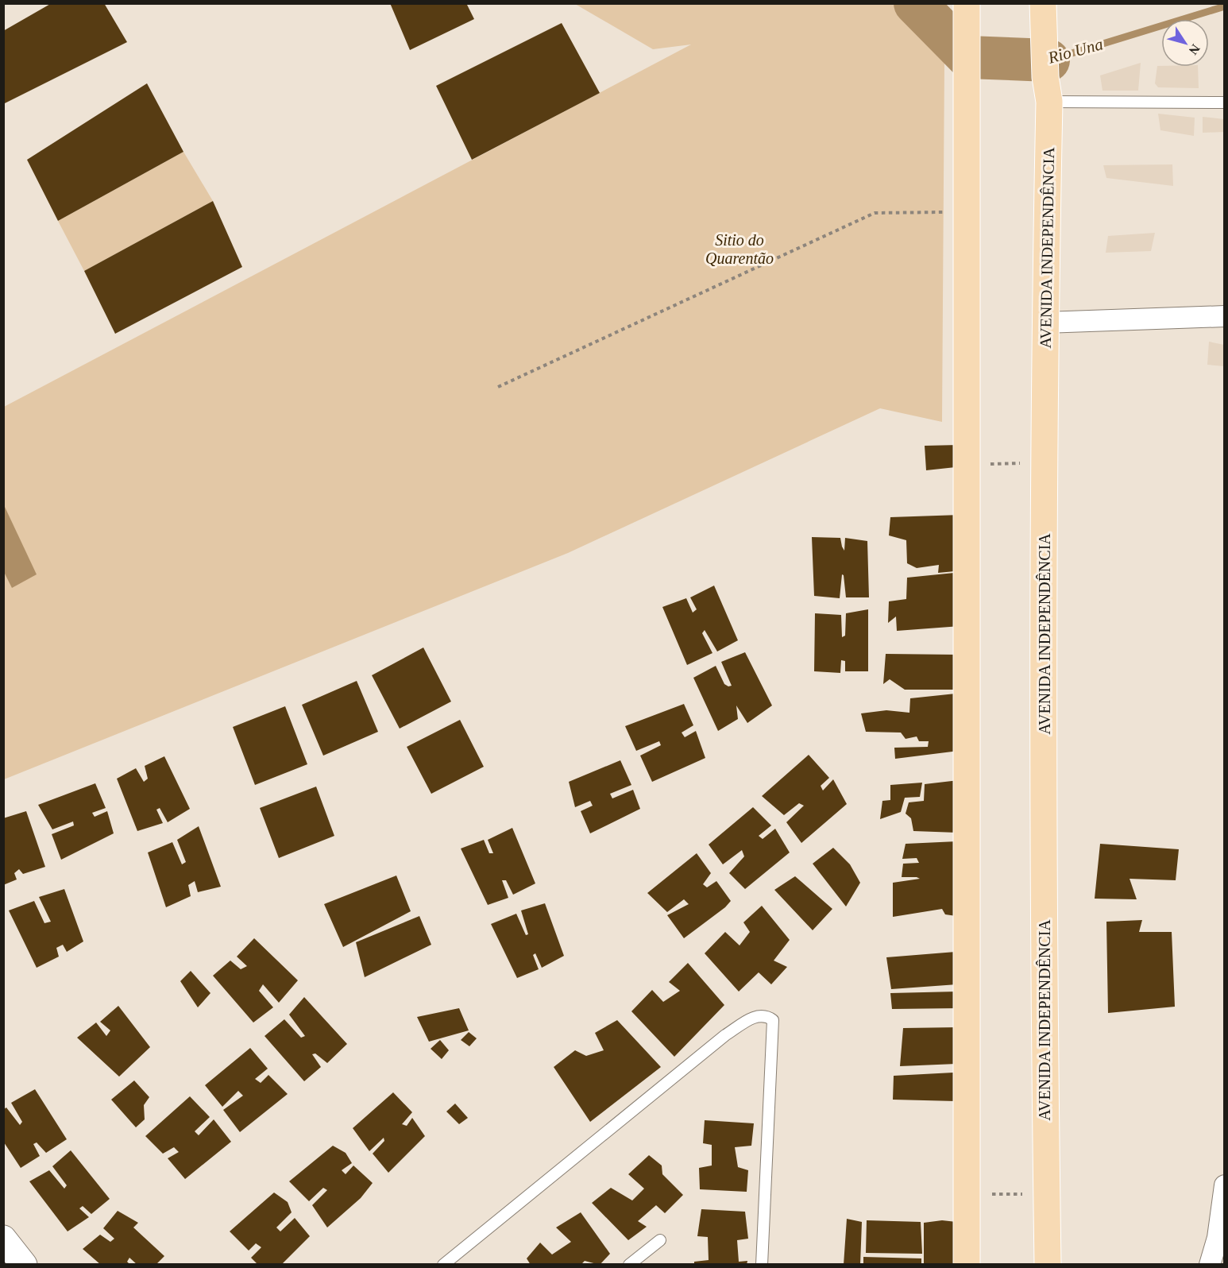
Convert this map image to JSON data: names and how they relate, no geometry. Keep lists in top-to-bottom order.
{
  "streets": {
    "main road": ["AVENIDA INDEPENDÊNCIA"]
  },
  "water": ["Rio Una"],
  "parks": ["Sitio do Quarentão"],
  "north": "bottom right"
}
